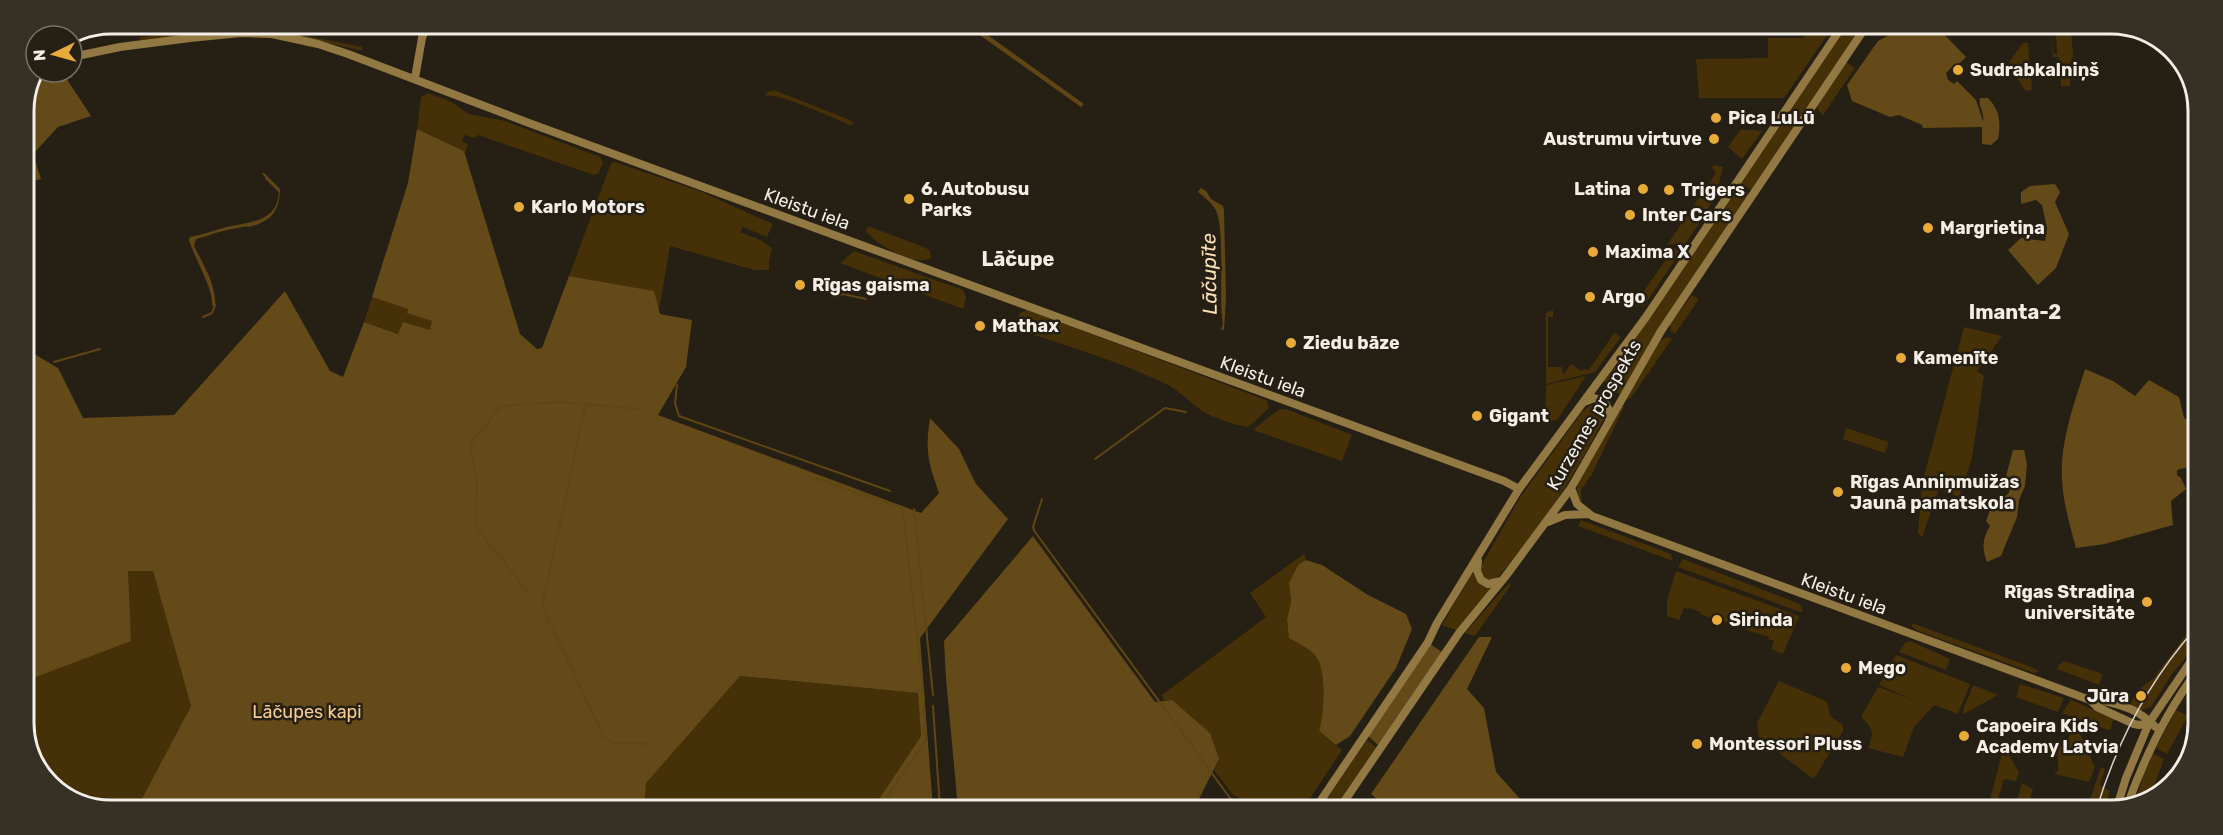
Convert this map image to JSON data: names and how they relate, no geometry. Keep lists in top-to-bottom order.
{
  "streets": {
    "main road": ["Kleistu iela", "Kurzemes prospekts"]
  },
  "crossings": [
    ["Kleistu iela", "Kurzemes prospekts"]
  ],
  "districts": ["Lāčupe", "Imanta-2"],
  "water": ["Lāčupīte"],
  "parks": ["Lāčupes kapi"],
  "places": [
    "Sudrabkalniņš",
    "Pica LuLū",
    "Austrumu virtuve",
    "Latina",
    "Trigers",
    "6. Autobusu Parks",
    "Karlo Motors",
    "Inter Cars",
    "Margrietiņa",
    "Maxima X",
    "Rīgas gaisma",
    "Argo",
    "Mathax",
    "Ziedu bāze",
    "Kamenīte",
    "Gigant",
    "Rīgas Anniņmuižas Jaunā pamatskola",
    "Rīgas Stradiņa universitāte",
    "Sirinda",
    "Mego",
    "Jūra",
    "Capoeira Kids Academy Latvia",
    "Montessori Pluss"
  ],
  "north": "left"
}
